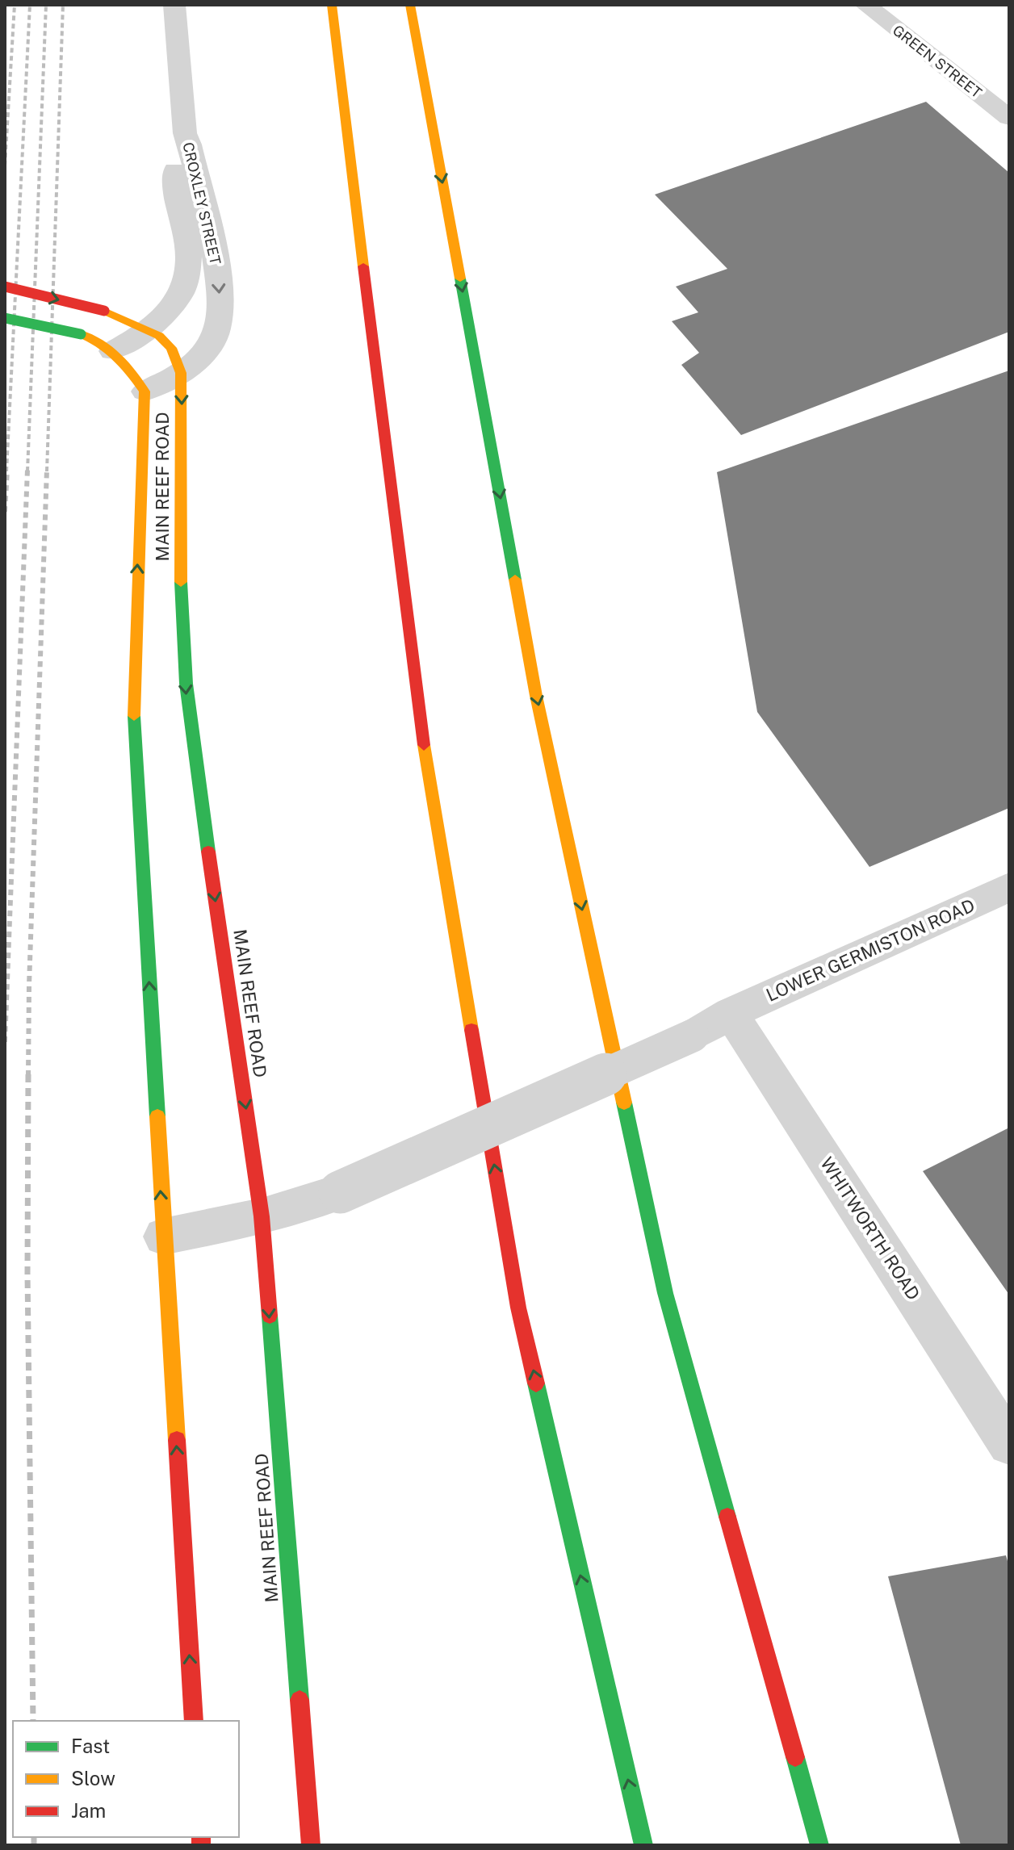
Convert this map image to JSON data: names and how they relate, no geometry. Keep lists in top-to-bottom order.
{
  "streets": {
    "main road": ["MAIN REEF ROAD"],
    "street": [
      "GREEN STREET",
      "CROXLEY STREET",
      "LOWER GERMISTON ROAD",
      "WHITWORTH ROAD"
    ]
  },
  "crossings": [
    ["CROXLEY STREET", "MAIN REEF ROAD"],
    ["MAIN REEF ROAD", "LOWER GERMISTON ROAD"],
    ["LOWER GERMISTON ROAD", "WHITWORTH ROAD"]
  ],
  "legend": ["Fast", "Slow", "Jam"]
}
